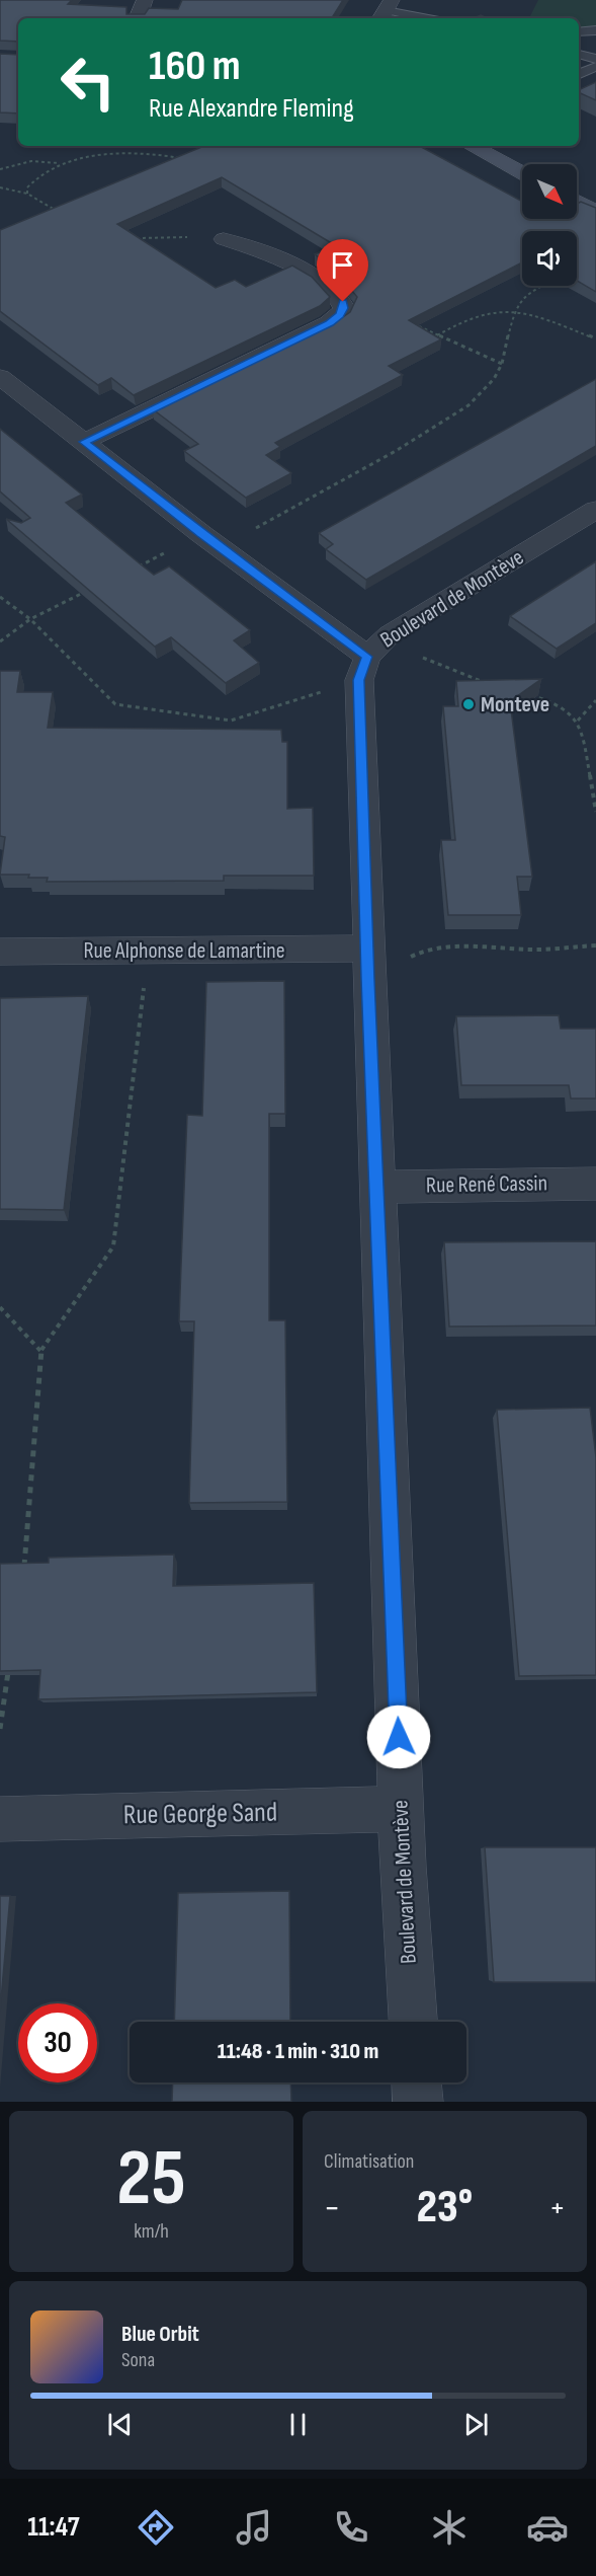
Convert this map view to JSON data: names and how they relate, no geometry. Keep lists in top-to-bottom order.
{
  "streets": {
    "street": [
      "Boulevard de Montève",
      "Rue Alphonse de Lamartine",
      "Rue René Cassin",
      "Rue George Sand"
    ]
  },
  "crossings": [
    ["Boulevard de Montève", "Rue Alphonse de Lamartine"],
    ["Boulevard de Montève", "Rue René Cassin"],
    ["Boulevard de Montève", "Rue George Sand"]
  ],
  "places": ["Monteve"],
  "north": "bottom right",
  "page": {
    "turn": ["160 m", "Rue Alexandre Fleming"],
    "limit": "30",
    "trip": "11:48 · 1 min · 310 m",
    "tile": [
      ["25", "km/h"],
      "Climatisation"
    ],
    "heat": ["−", "23°", "+"],
    "song": ["Blue Orbit", "Sona"],
    "tabs": "11:47"
  }
}
